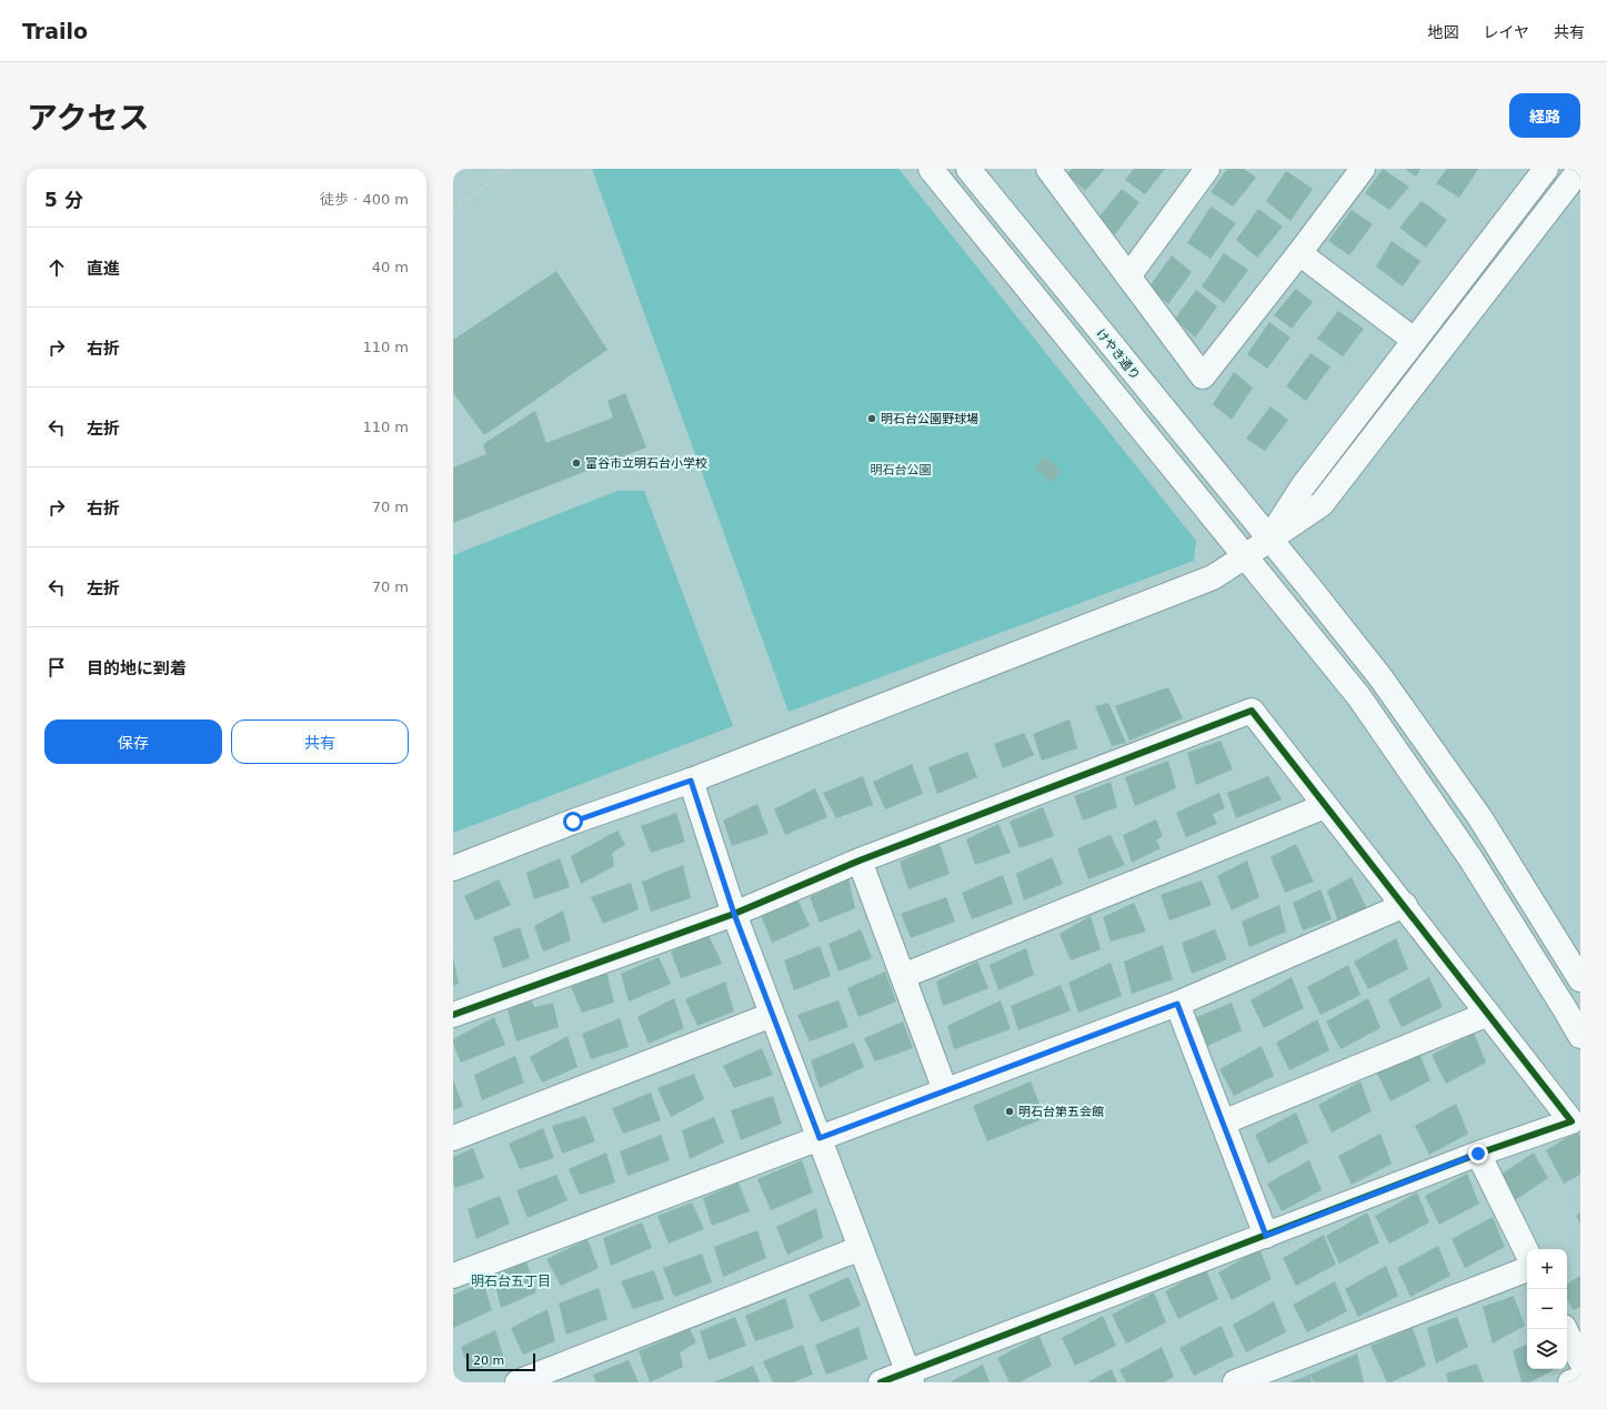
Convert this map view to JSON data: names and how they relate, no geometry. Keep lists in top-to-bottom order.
{
  "streets": {
    "street": ["けやき通り"]
  },
  "districts": ["明石台五丁目"],
  "parks": ["明石台公園"],
  "places": ["明石台公園野球場", "富谷市立明石台小学校", "明石台第五会館"],
  "scale_bar": "20 m",
  "page": {
    "header": "Trailo",
    "nav": ["地図", "レイヤ", "共有"],
    "title": "アクセス",
    "buttons": [
      "経路",
      ["保存", "共有"]
    ],
    "heading": ["5 分", "徒歩 · 400 m"],
    "list": [
      ["直進", "40 m"],
      ["右折", "110 m"],
      ["左折", "110 m"],
      ["右折", "70 m"],
      ["左折", "70 m"],
      "目的地に到着"
    ],
    "map_buttons": ["+", "−"],
    "scale": "20 m"
  }
}
